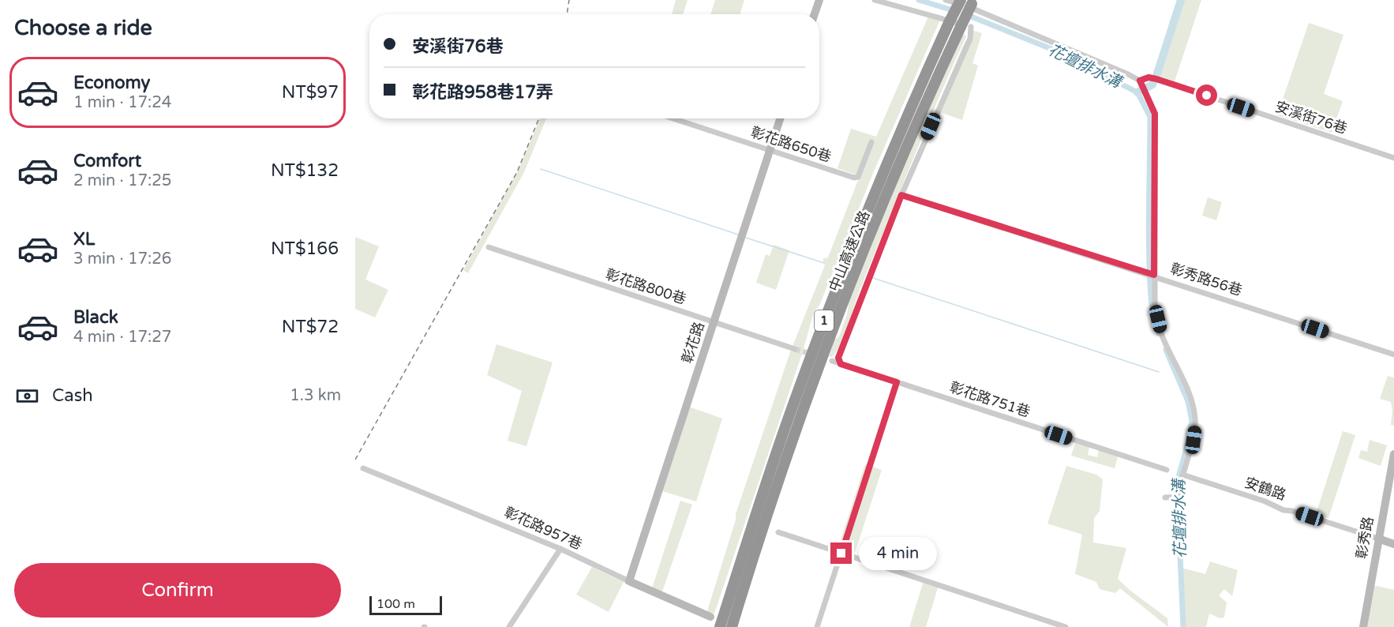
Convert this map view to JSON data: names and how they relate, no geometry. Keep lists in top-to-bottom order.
{
  "streets": {
    "highway": ["中山高速公路", "1"],
    "street": [
      "安溪街76巷",
      "彰花路650巷",
      "彰秀路56巷",
      "彰花路800巷",
      "彰花路",
      "彰花路751巷",
      "安鶴路",
      "彰花路957巷",
      "彰秀路"
    ]
  },
  "crossings": [
    ["彰花路650巷", "彰花路"],
    ["彰花路800巷", "彰花路"],
    ["彰花路", "彰花路957巷"],
    ["安鶴路", "彰秀路"]
  ],
  "water": ["花壇排水溝"],
  "scale_bar": "100 m",
  "page": {
    "heading": "Choose a ride",
    "banner": ["安溪街76巷", "彰花路958巷17弄"],
    "list": [
      {
        "name": "Economy",
        "note": "1 min · 17:24",
        "value": "NT$97"
      },
      {
        "name": "Comfort",
        "note": "2 min · 17:25",
        "value": "NT$132"
      },
      {
        "name": "XL",
        "note": "3 min · 17:26",
        "value": "NT$166"
      },
      {
        "name": "Black",
        "note": "4 min · 17:27",
        "value": "NT$72"
      }
    ],
    "pay": ["Cash", "1.3 km"],
    "bubble": "4 min",
    "buttons": "Confirm",
    "scale": "100 m"
  }
}
